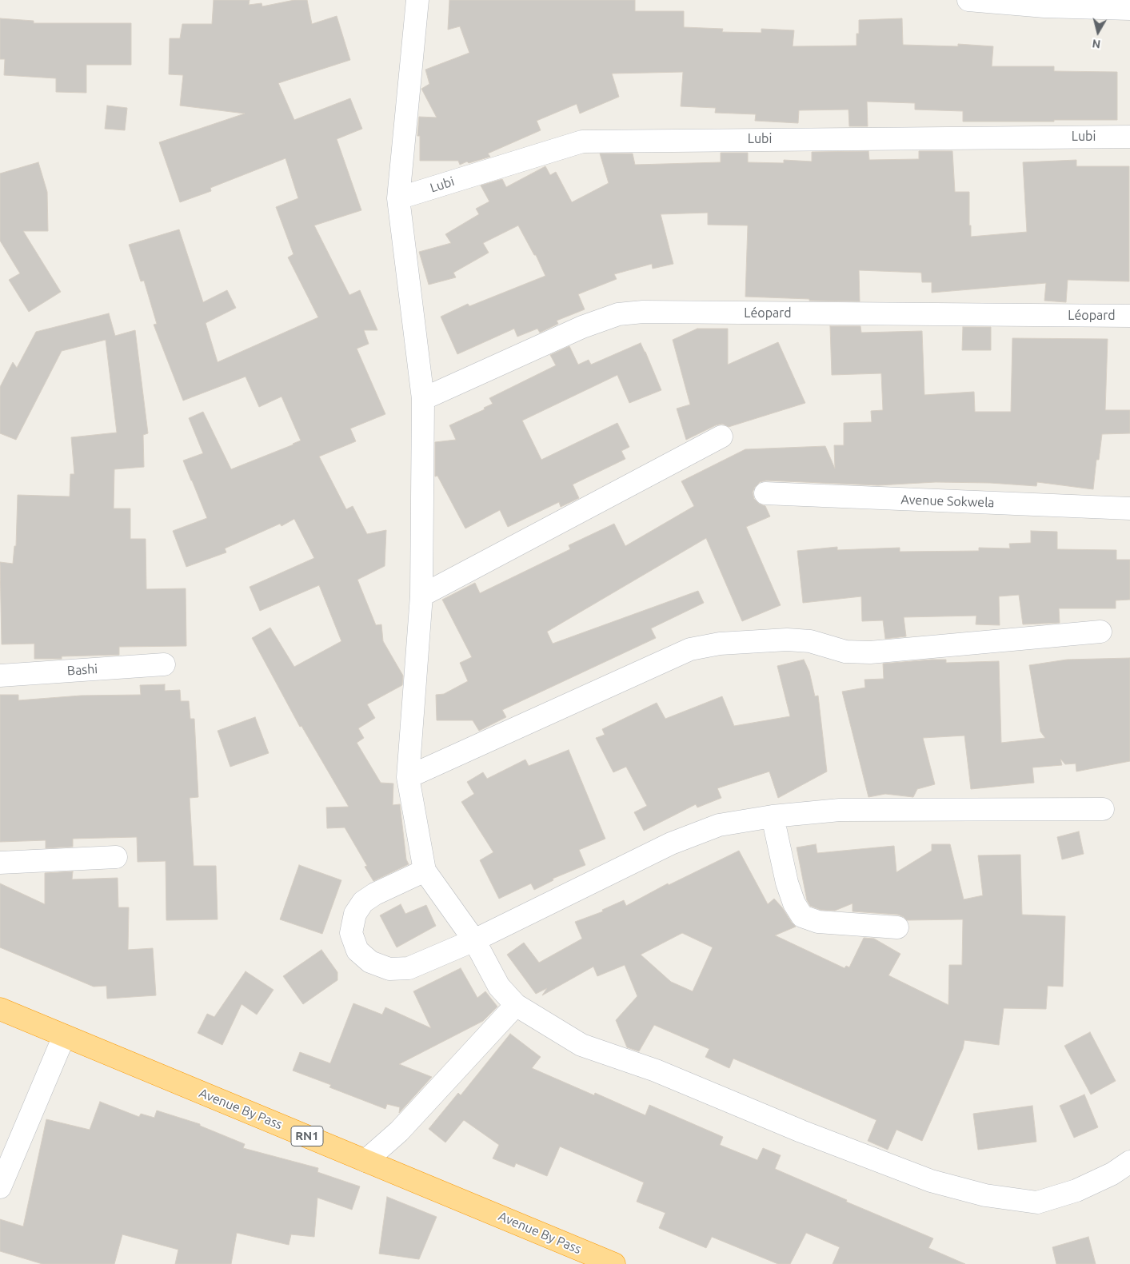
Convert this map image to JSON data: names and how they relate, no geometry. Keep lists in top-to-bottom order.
{
  "streets": {
    "highway": ["Avenue By Pass", "RN1"],
    "street": [
      "Lubi",
      "Léopard",
      "Avenue Sokwela",
      "Bashi"
    ]
  },
  "north": "bottom"
}
